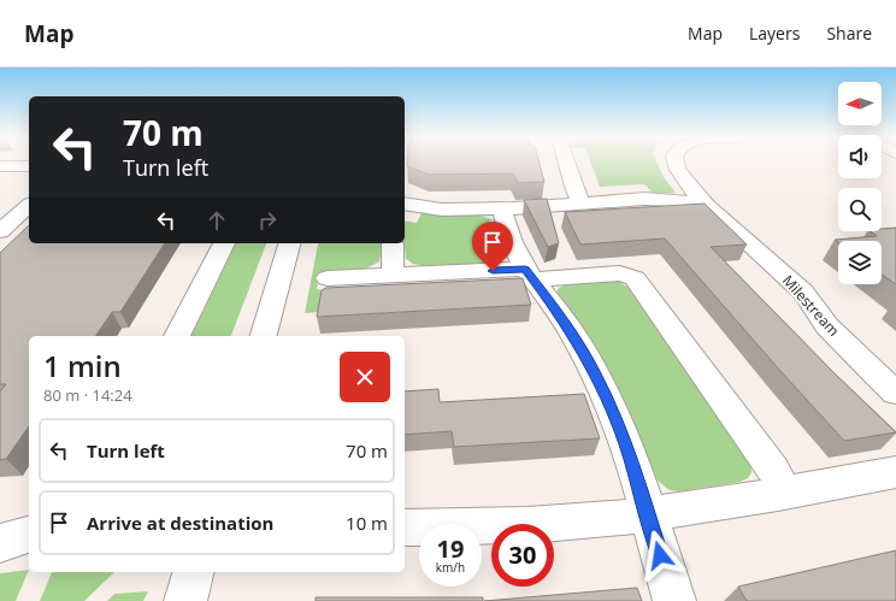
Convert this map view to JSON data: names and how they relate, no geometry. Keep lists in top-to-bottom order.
{
  "streets": {
    "street": ["Milestream"]
  },
  "north": "left",
  "page": {
    "header": "Map",
    "nav": ["Map", "Layers", "Share"],
    "turn": ["70 m", "Turn left"],
    "heading": ["1 min", "80 m · 14:24"],
    "list": [
      {
        "name": "Turn left",
        "value": "70 m"
      },
      {
        "name": "Arrive at destination",
        "value": "10 m"
      }
    ],
    "speed": "19 km/h",
    "limit": "30"
  }
}
